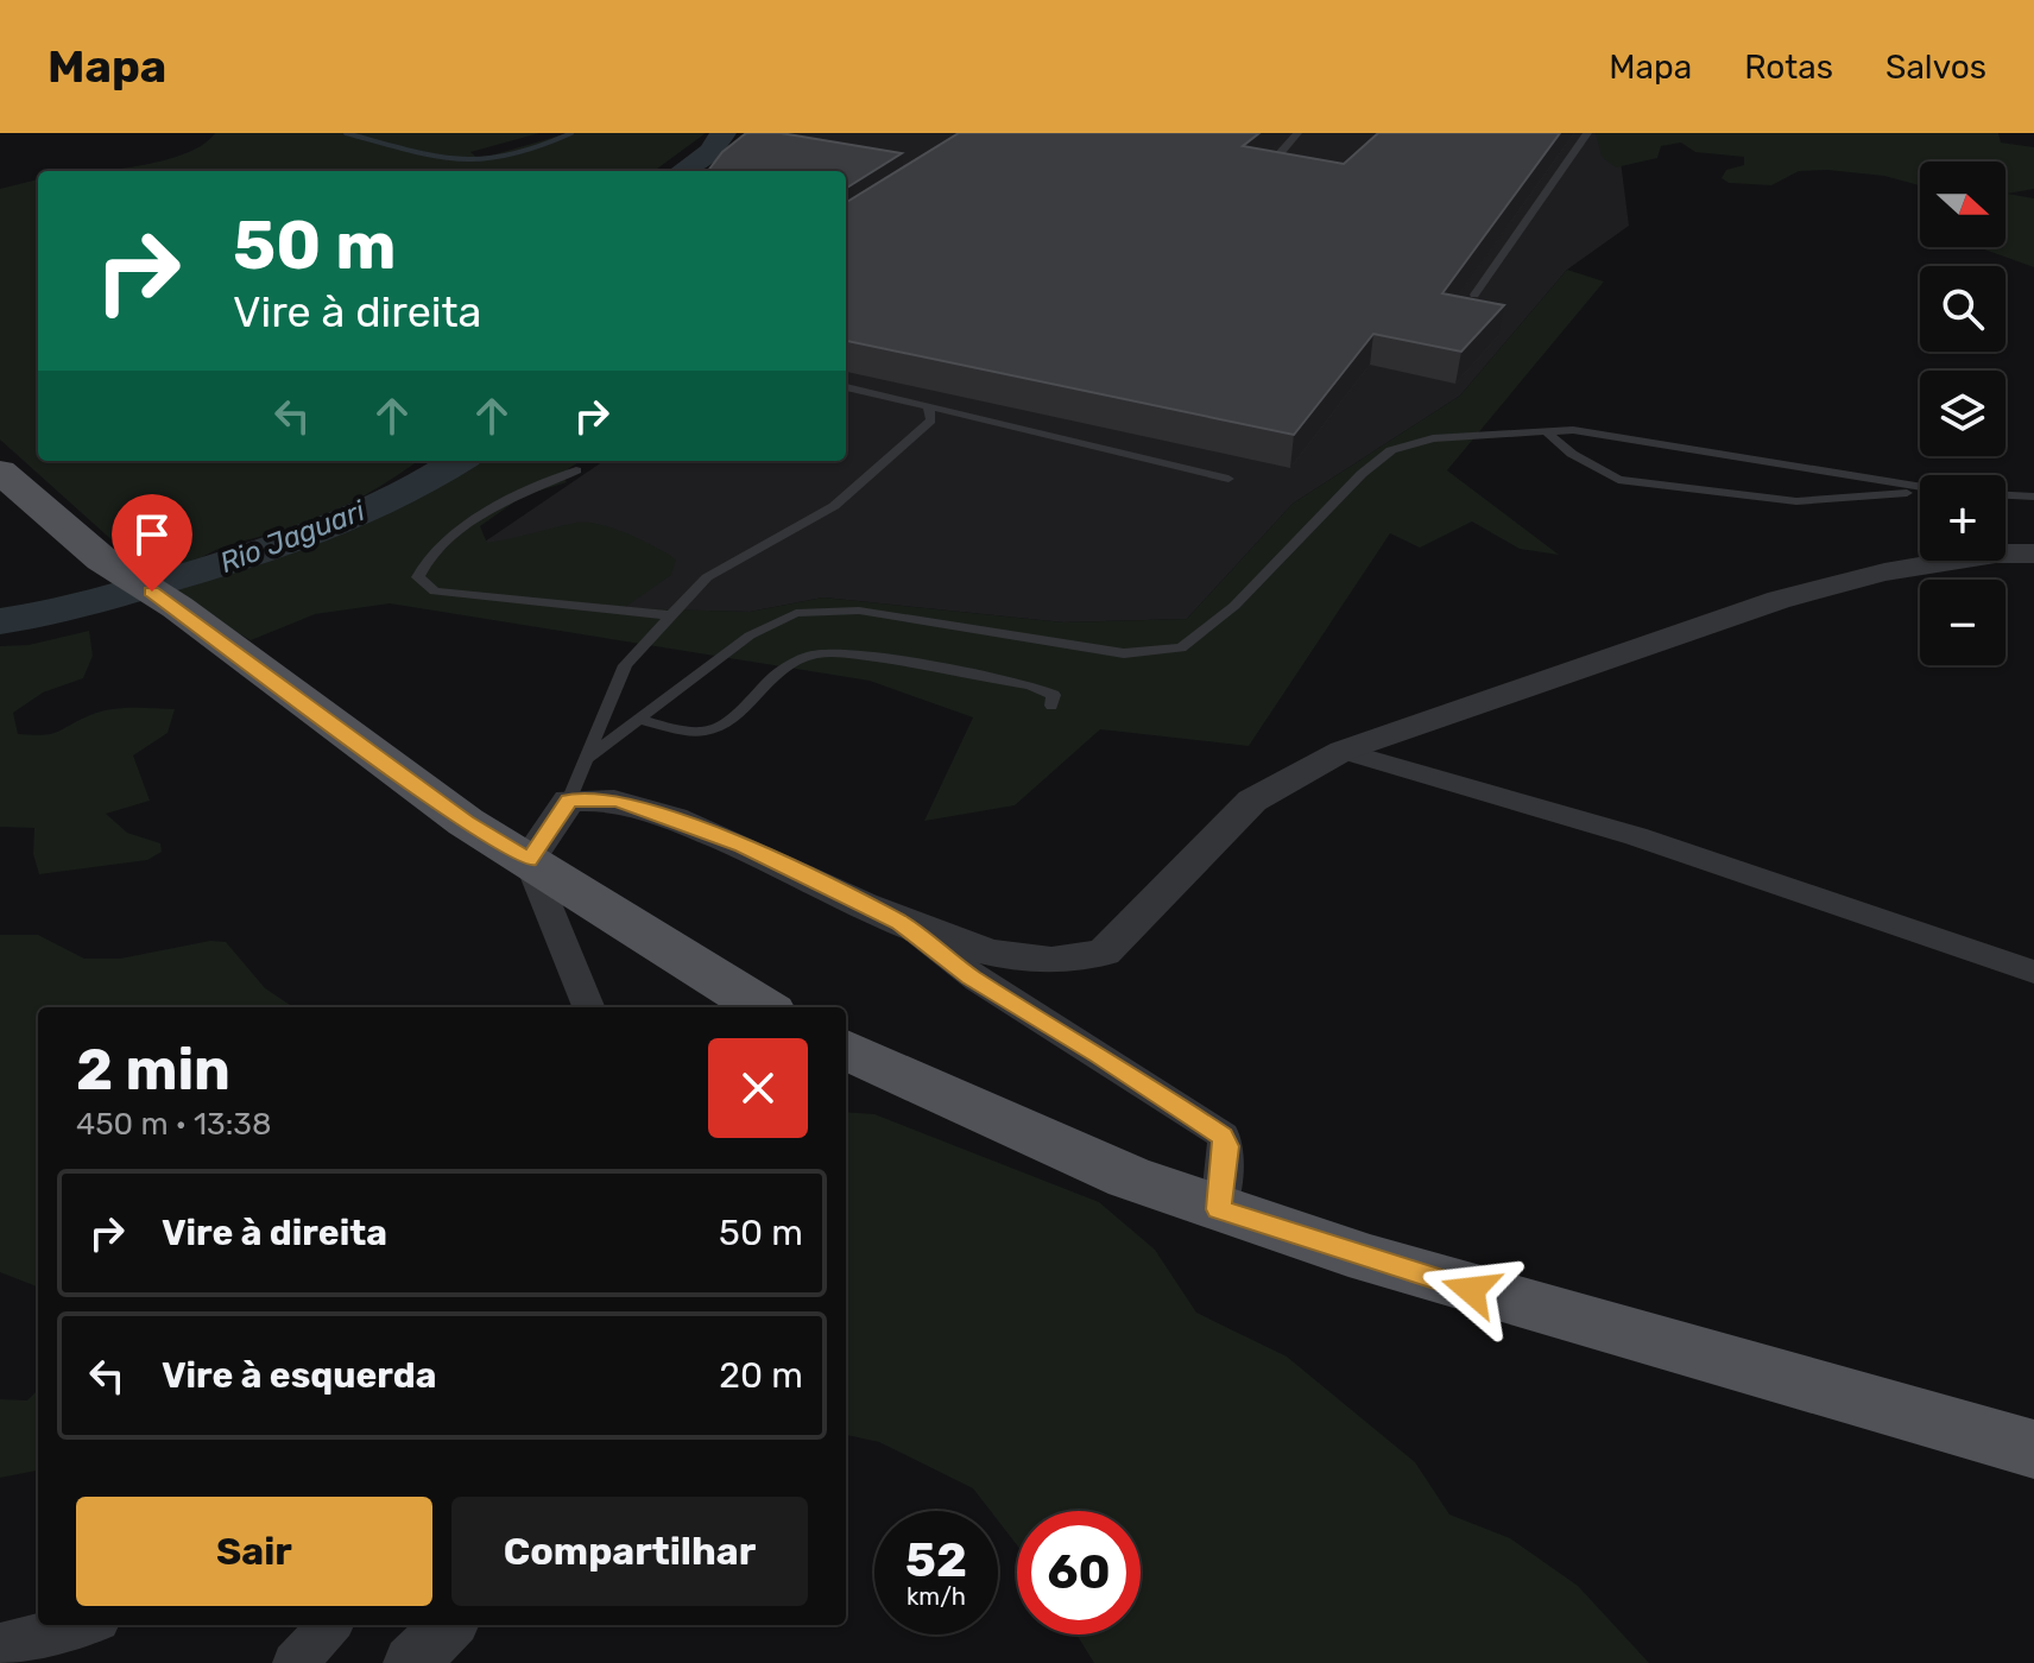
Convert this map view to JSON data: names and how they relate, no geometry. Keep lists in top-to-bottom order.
{
  "water": ["Rio Jaguari"],
  "north": "right",
  "page": {
    "header": "Mapa",
    "nav": ["Mapa", "Rotas", "Salvos"],
    "map_buttons": ["+", "−"],
    "turn": ["50 m", "Vire à direita"],
    "heading": ["2 min", "450 m · 13:38"],
    "list": [
      {
        "name": "Vire à direita",
        "value": "50 m"
      },
      {
        "name": "Vire à esquerda",
        "value": "20 m"
      }
    ],
    "buttons": ["Sair", "Compartilhar"],
    "speed": "52 km/h",
    "limit": "60"
  }
}
